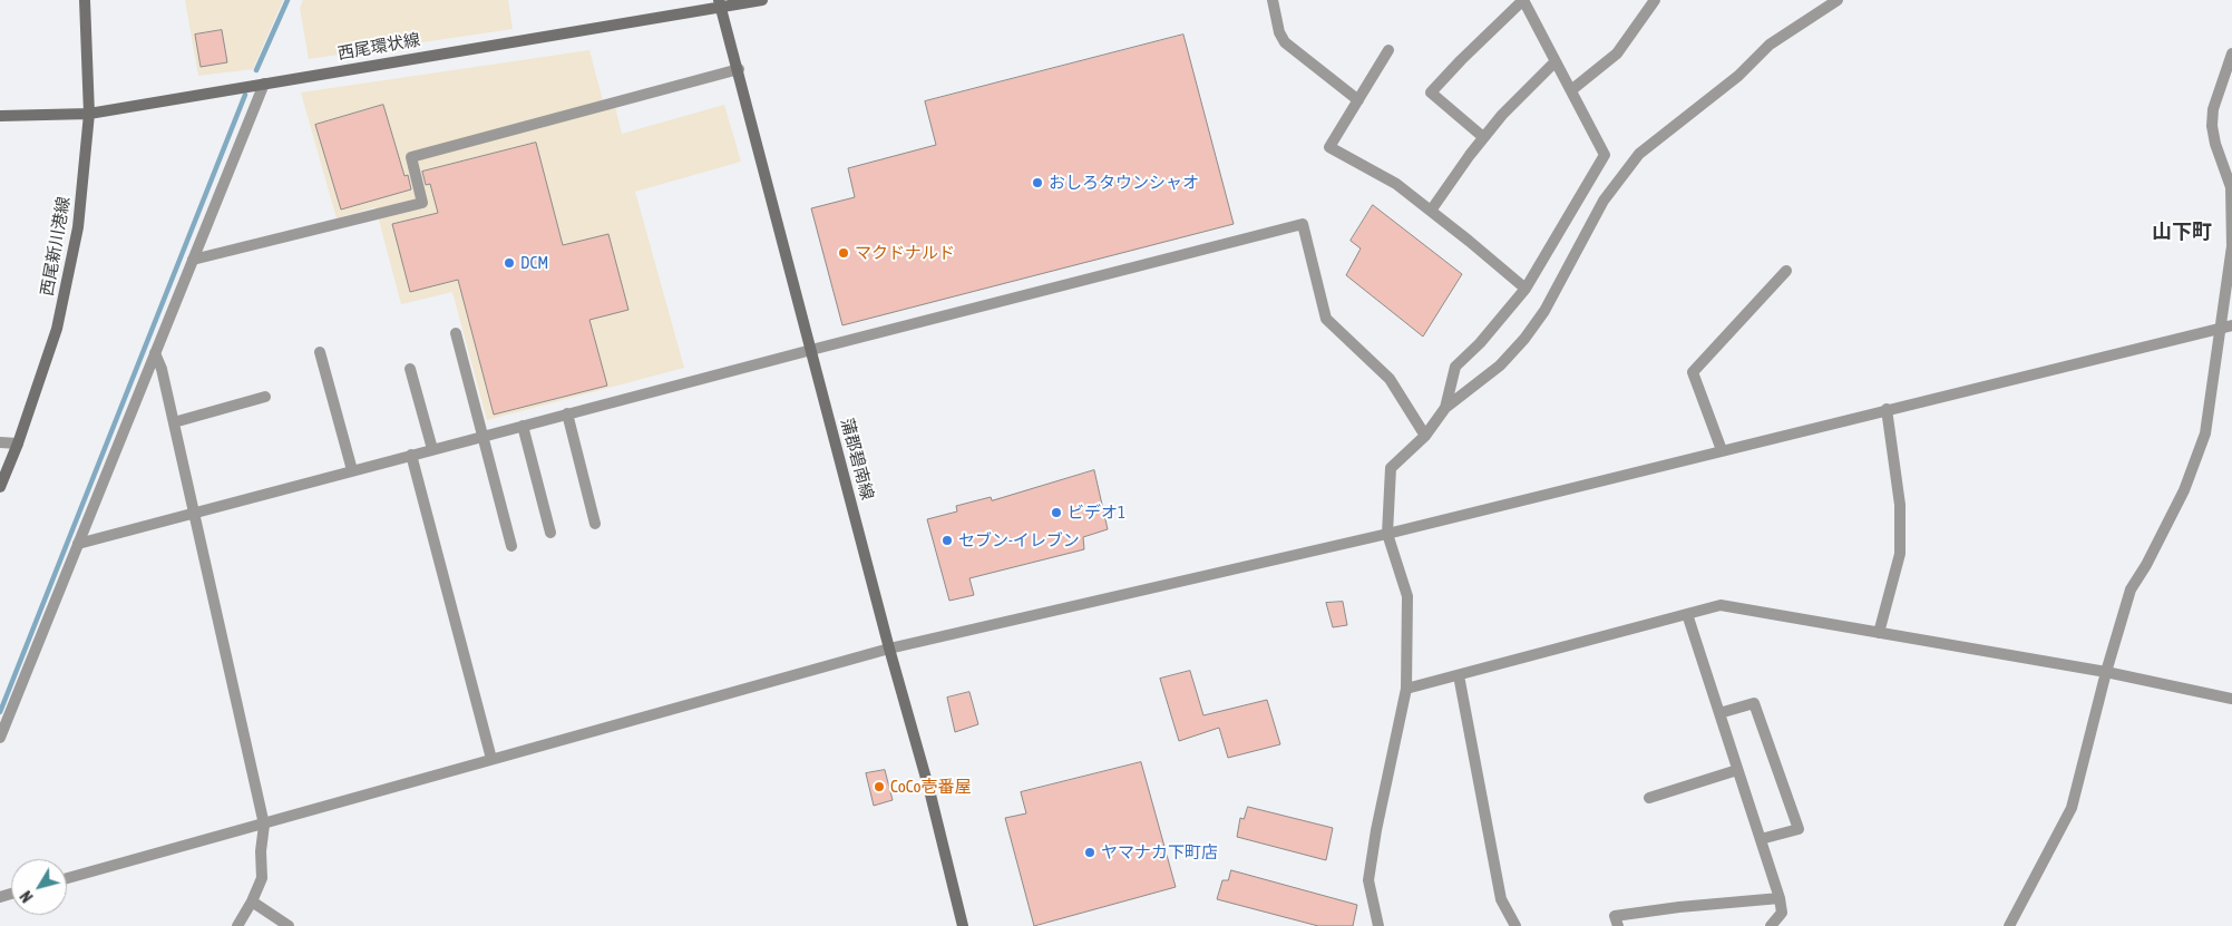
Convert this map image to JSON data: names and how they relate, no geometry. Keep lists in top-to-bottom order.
{
  "streets": {
    "main road": ["西尾環状線", "西尾新川港線", "蒲郡碧南線"]
  },
  "crossings": [
    ["西尾環状線", "西尾新川港線"],
    ["西尾環状線", "蒲郡碧南線"]
  ],
  "districts": ["山下町"],
  "places": [
    "おしろタウンシャオ",
    "マクドナルド",
    "DCM",
    "ビデオ1",
    "セブン-イレブン",
    "CoCo壱番屋",
    "ヤマナカ下町店"
  ],
  "north": "bottom left"
}
